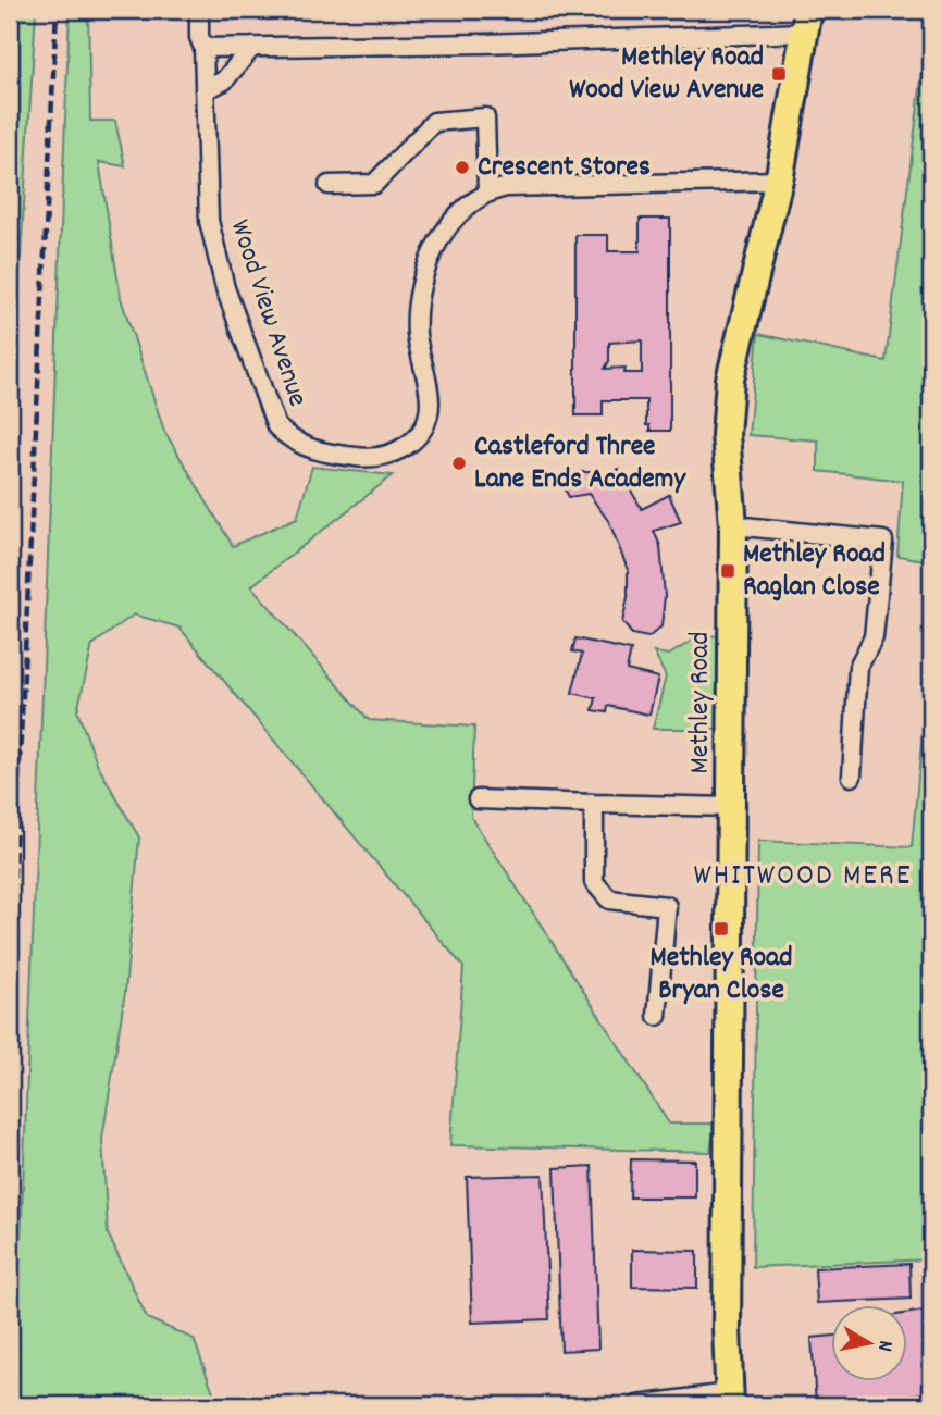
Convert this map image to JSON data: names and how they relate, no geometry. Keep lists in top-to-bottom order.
{
  "streets": {
    "main road": ["Methley Road"],
    "street": ["Wood View Avenue"]
  },
  "districts": ["WHITWOOD MERE"],
  "places": {
    "transit": ["Methley Road Wood View Avenue", "Methley Road Raglan Close", "Methley Road Bryan Close"],
    "other": ["Crescent Stores", "Castleford Three Lane Ends Academy"]
  },
  "north": "right"
}
